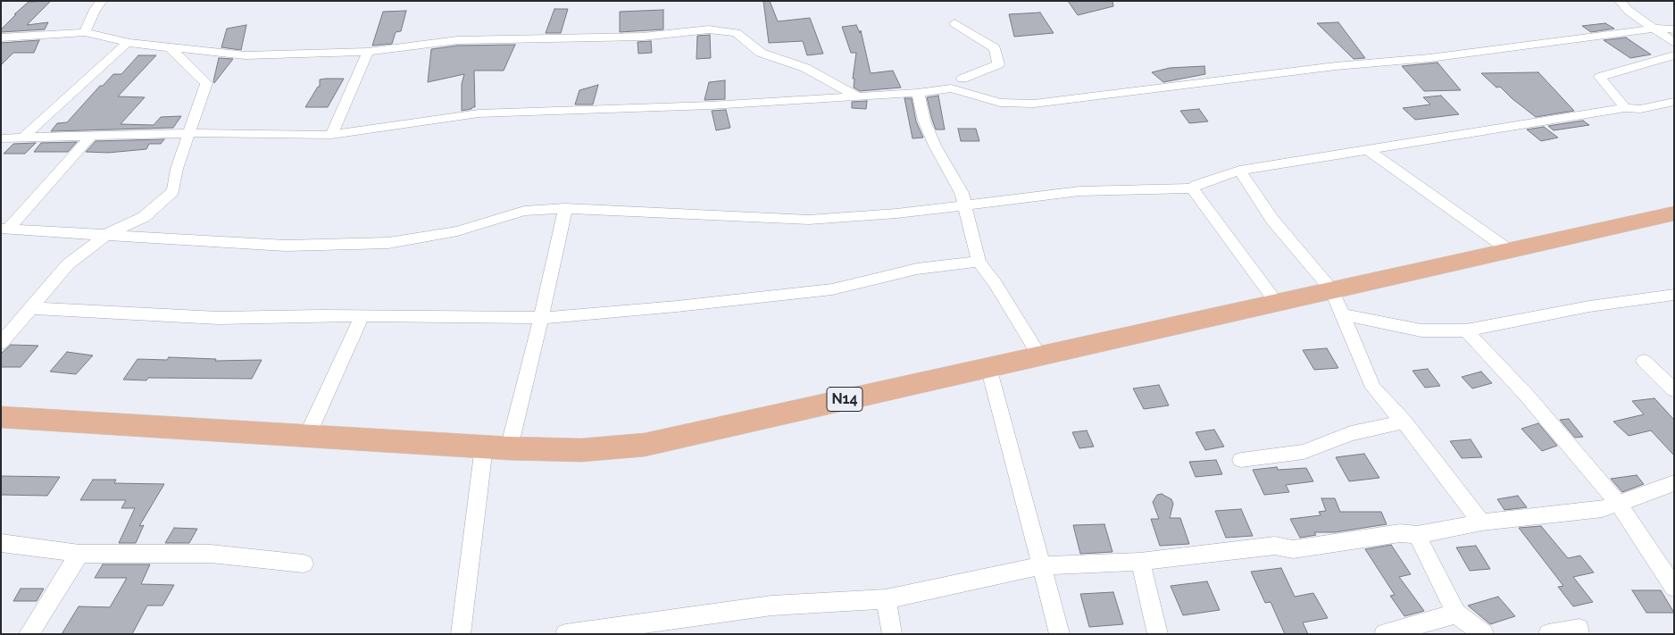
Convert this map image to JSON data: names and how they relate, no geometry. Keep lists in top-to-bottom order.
{
  "streets": {
    "main road": ["N14"]
  }
}
